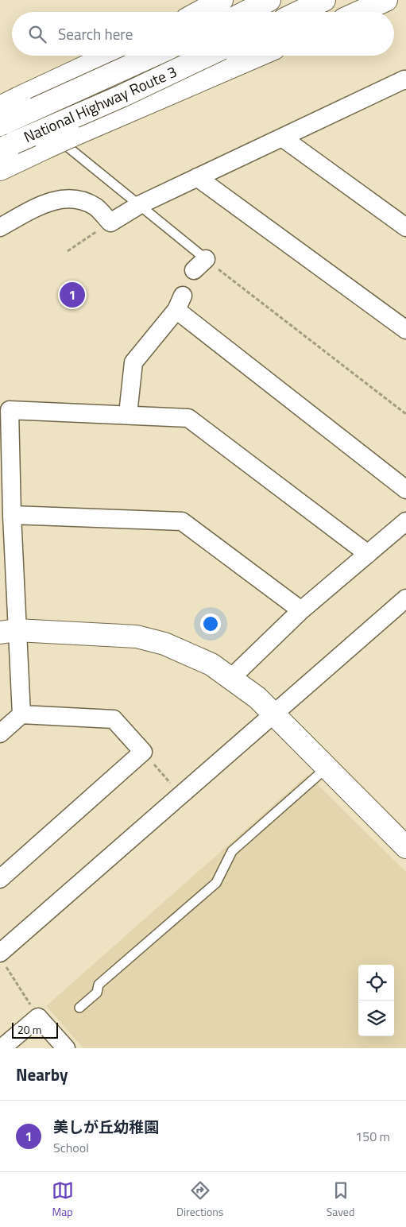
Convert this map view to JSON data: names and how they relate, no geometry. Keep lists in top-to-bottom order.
{
  "streets": {
    "main road": ["National Highway Route 3"]
  },
  "scale_bar": "20 m",
  "page": {
    "search": "Search here",
    "pins": "1",
    "scale": "20 m",
    "heading": "Nearby",
    "list": [
      {
        "mark": "1",
        "name": "美しが丘幼稚園",
        "note": "School",
        "value": "150 m"
      }
    ],
    "nav": ["Map", "Directions", "Saved"]
  }
}
